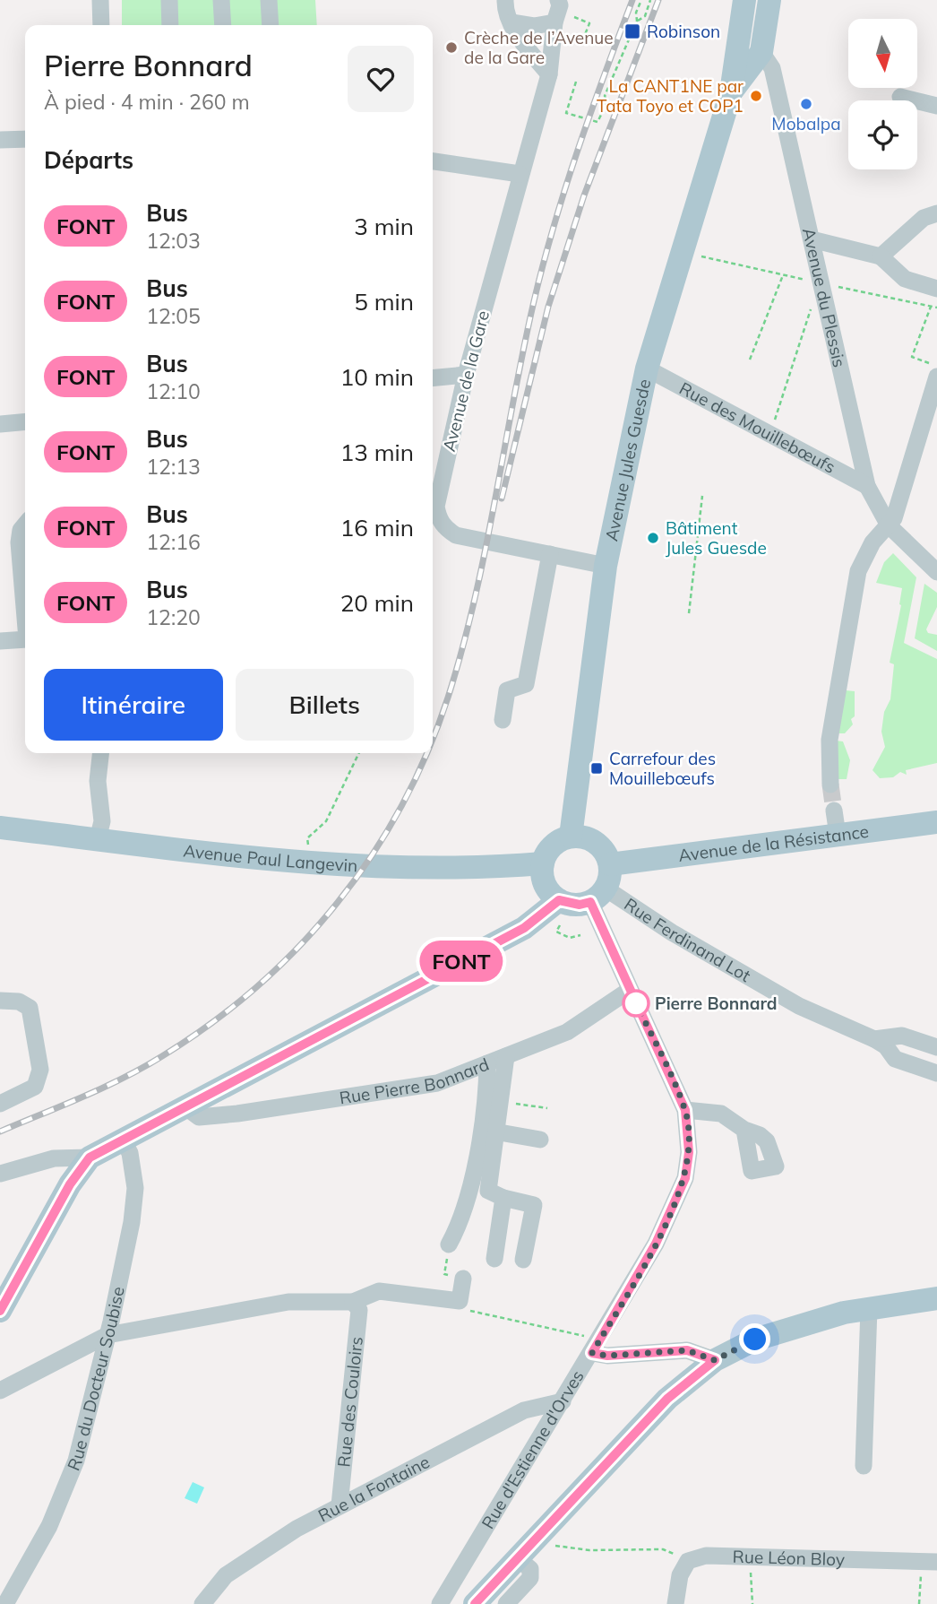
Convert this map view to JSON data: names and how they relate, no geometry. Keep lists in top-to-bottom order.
{
  "streets": {
    "main road": ["Avenue Jules Guesde", "Avenue de la Résistance", "Avenue Paul Langevin"],
    "street": [
      "Avenue du Plessis",
      "Avenue de la Gare",
      "Rue des Mouillebœufs",
      "Rue Ferdinand Lot",
      "Rue Pierre Bonnard",
      "Rue du Docteur Soubise",
      "Rue des Couloirs",
      "Rue d'Estienne d'Orves",
      "Rue la Fontaine",
      "Rue Léon Bloy"
    ]
  },
  "crossings": [
    ["Avenue du Plessis", "Rue des Mouillebœufs"],
    ["Avenue du Plessis", "Avenue Jules Guesde"],
    ["Avenue de la Gare", "Avenue Jules Guesde"],
    ["Rue des Mouillebœufs", "Avenue Jules Guesde"],
    ["Avenue Jules Guesde", "Avenue de la Résistance"],
    ["Avenue Jules Guesde", "Avenue Paul Langevin"],
    ["Avenue Jules Guesde", "Rue Ferdinand Lot"],
    ["Avenue Jules Guesde", "Rue d'Estienne d'Orves"],
    ["Avenue de la Résistance", "Avenue Paul Langevin"],
    ["Avenue de la Résistance", "Rue Ferdinand Lot"],
    ["Avenue de la Résistance", "Rue d'Estienne d'Orves"],
    ["Avenue Paul Langevin", "Rue Ferdinand Lot"],
    ["Avenue Paul Langevin", "Rue d'Estienne d'Orves"],
    ["Rue Ferdinand Lot", "Rue d'Estienne d'Orves"],
    ["Rue Pierre Bonnard", "Rue d'Estienne d'Orves"],
    ["Rue des Couloirs", "Rue la Fontaine"],
    ["Rue d'Estienne d'Orves", "Rue la Fontaine"]
  ],
  "places": {
    "transit": ["Robinson", "Carrefour des Mouillebœufs"],
    "other": [
      "Crèche de l’Avenue de la Gare",
      "La CANT1NE par Tata Toyo et COP1",
      "Mobalpa",
      "Bâtiment Jules Guesde",
      "Pierre Bonnard"
    ]
  },
  "lines": ["bus line FONT"],
  "north": "bottom",
  "page": {
    "on_map": "FONT",
    "heading": [
      ["Pierre Bonnard", "À pied · 4 min · 260 m"],
      "Départs"
    ],
    "list": [
      {
        "mark": "FONT",
        "name": "Bus",
        "note": "12:03",
        "value": "3 min"
      },
      {
        "mark": "FONT",
        "name": "Bus",
        "note": "12:05",
        "value": "5 min"
      },
      {
        "mark": "FONT",
        "name": "Bus",
        "note": "12:10",
        "value": "10 min"
      },
      {
        "mark": "FONT",
        "name": "Bus",
        "note": "12:13",
        "value": "13 min"
      },
      {
        "mark": "FONT",
        "name": "Bus",
        "note": "12:16",
        "value": "16 min"
      },
      {
        "mark": "FONT",
        "name": "Bus",
        "note": "12:20",
        "value": "20 min"
      }
    ],
    "buttons": ["Itinéraire", "Billets"]
  }
}
